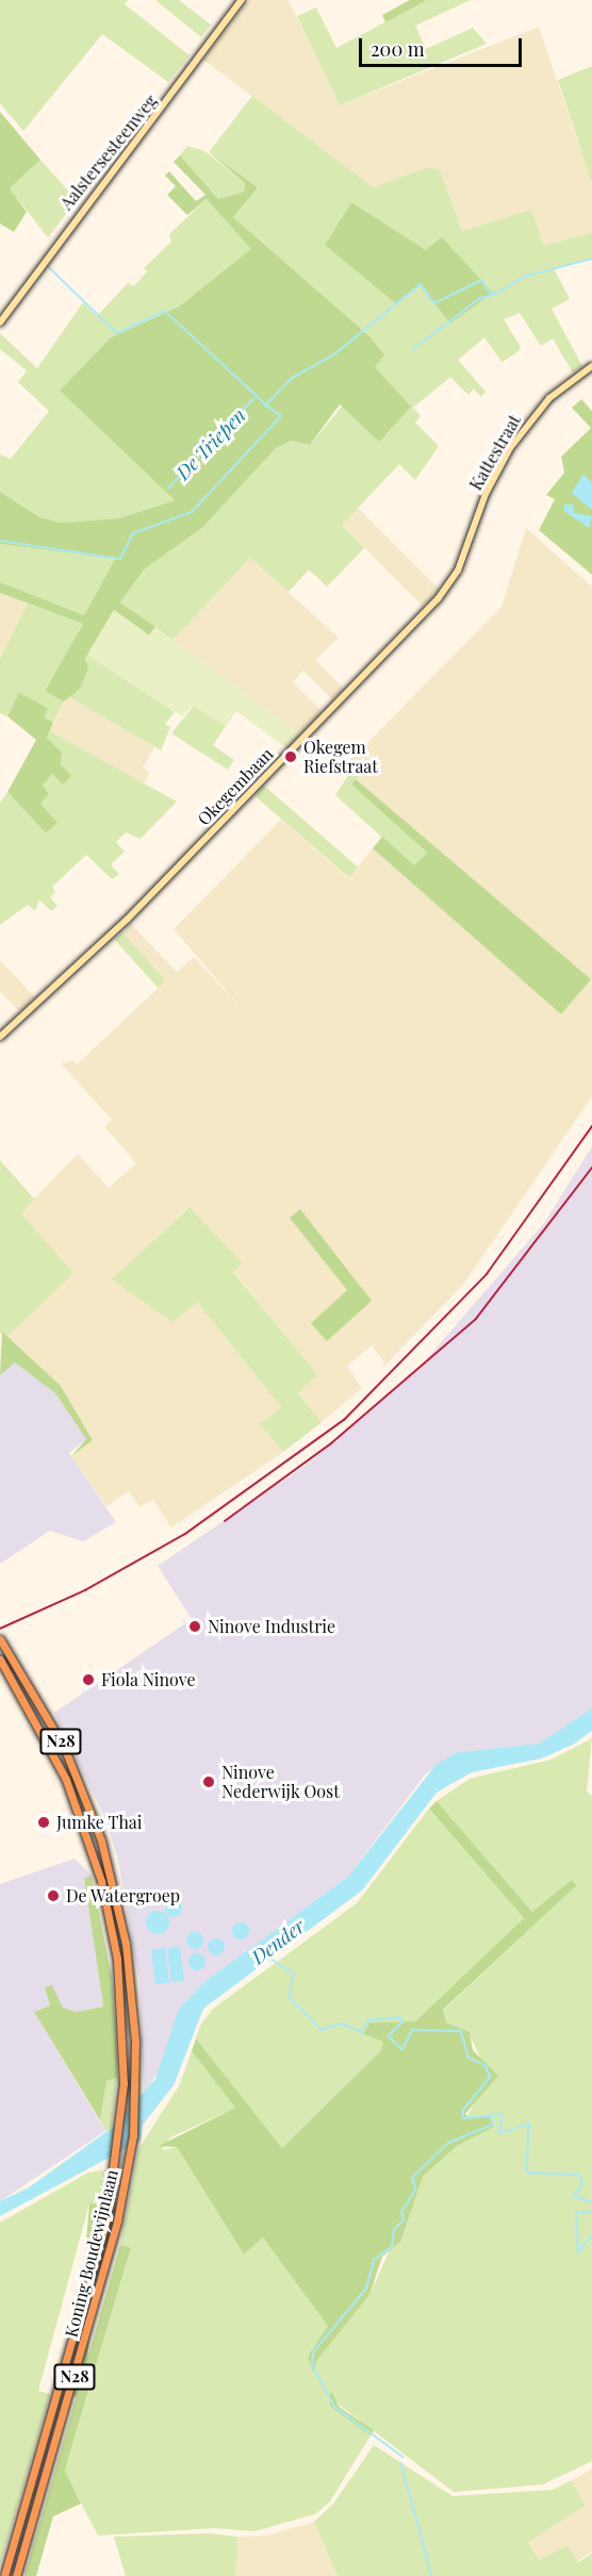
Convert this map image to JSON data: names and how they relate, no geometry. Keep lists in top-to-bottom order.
{
  "streets": {
    "highway": ["N28", "Koning Boudewijnlaan"],
    "main road": ["Aalstersesteenweg", "Kattestraat", "Okegembaan"]
  },
  "crossings": [
    ["Kattestraat", "Okegembaan"]
  ],
  "water": ["De Triepen", "Dender"],
  "places": [
    "Okegem Riefstraat",
    "Ninove Industrie",
    "Fiola Ninove",
    "Ninove Nederwijk Oost",
    "Jumke Thai",
    "De Watergroep"
  ],
  "scale_bar": "200 m"
}
